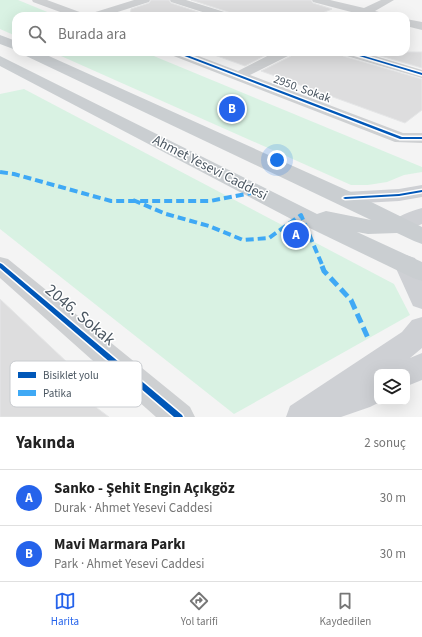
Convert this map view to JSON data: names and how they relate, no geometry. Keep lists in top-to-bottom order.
{
  "streets": {
    "main road": ["Ahmet Yesevi Caddesi"],
    "street": ["2950. Sokak", "2046. Sokak"]
  },
  "legend": ["Bisiklet yolu", "Patika"],
  "page": {
    "search": "Burada ara",
    "pins": ["B", "A"],
    "heading": ["Yakında", "2 sonuç"],
    "list": [
      {
        "mark": "A",
        "name": "Sanko - Şehit Engin Açıkgöz",
        "note": "Durak · Ahmet Yesevi Caddesi",
        "value": "30 m"
      },
      {
        "mark": "B",
        "name": "Mavi Marmara Parkı",
        "note": "Park · Ahmet Yesevi Caddesi",
        "value": "30 m"
      }
    ],
    "nav": ["Harita", "Yol tarifi", "Kaydedilen"]
  }
}
